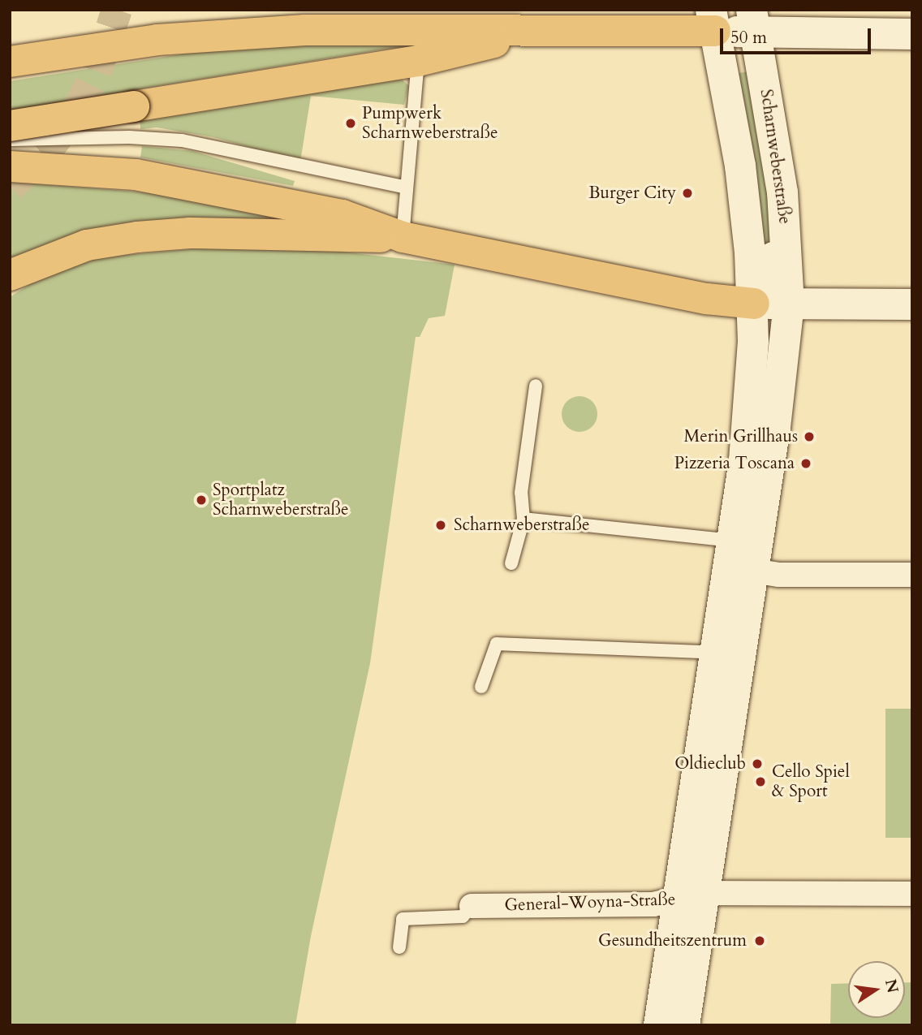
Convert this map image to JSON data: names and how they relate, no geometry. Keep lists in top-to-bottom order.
{
  "streets": {
    "main road": ["Scharnweberstraße"],
    "street": ["General-Woyna-Straße"]
  },
  "crossings": [
    ["Scharnweberstraße", "General-Woyna-Straße"]
  ],
  "places": [
    "Pumpwerk Scharnweberstraße",
    "Burger City",
    "Merin Grillhaus",
    "Pizzeria Toscana",
    "Sportplatz Scharnweberstraße",
    "Scharnweberstraße",
    "Oldieclub",
    "Cello Spiel & Sport",
    "Gesundheitszentrum"
  ],
  "scale_bar": "50 m",
  "north": "right"
}
